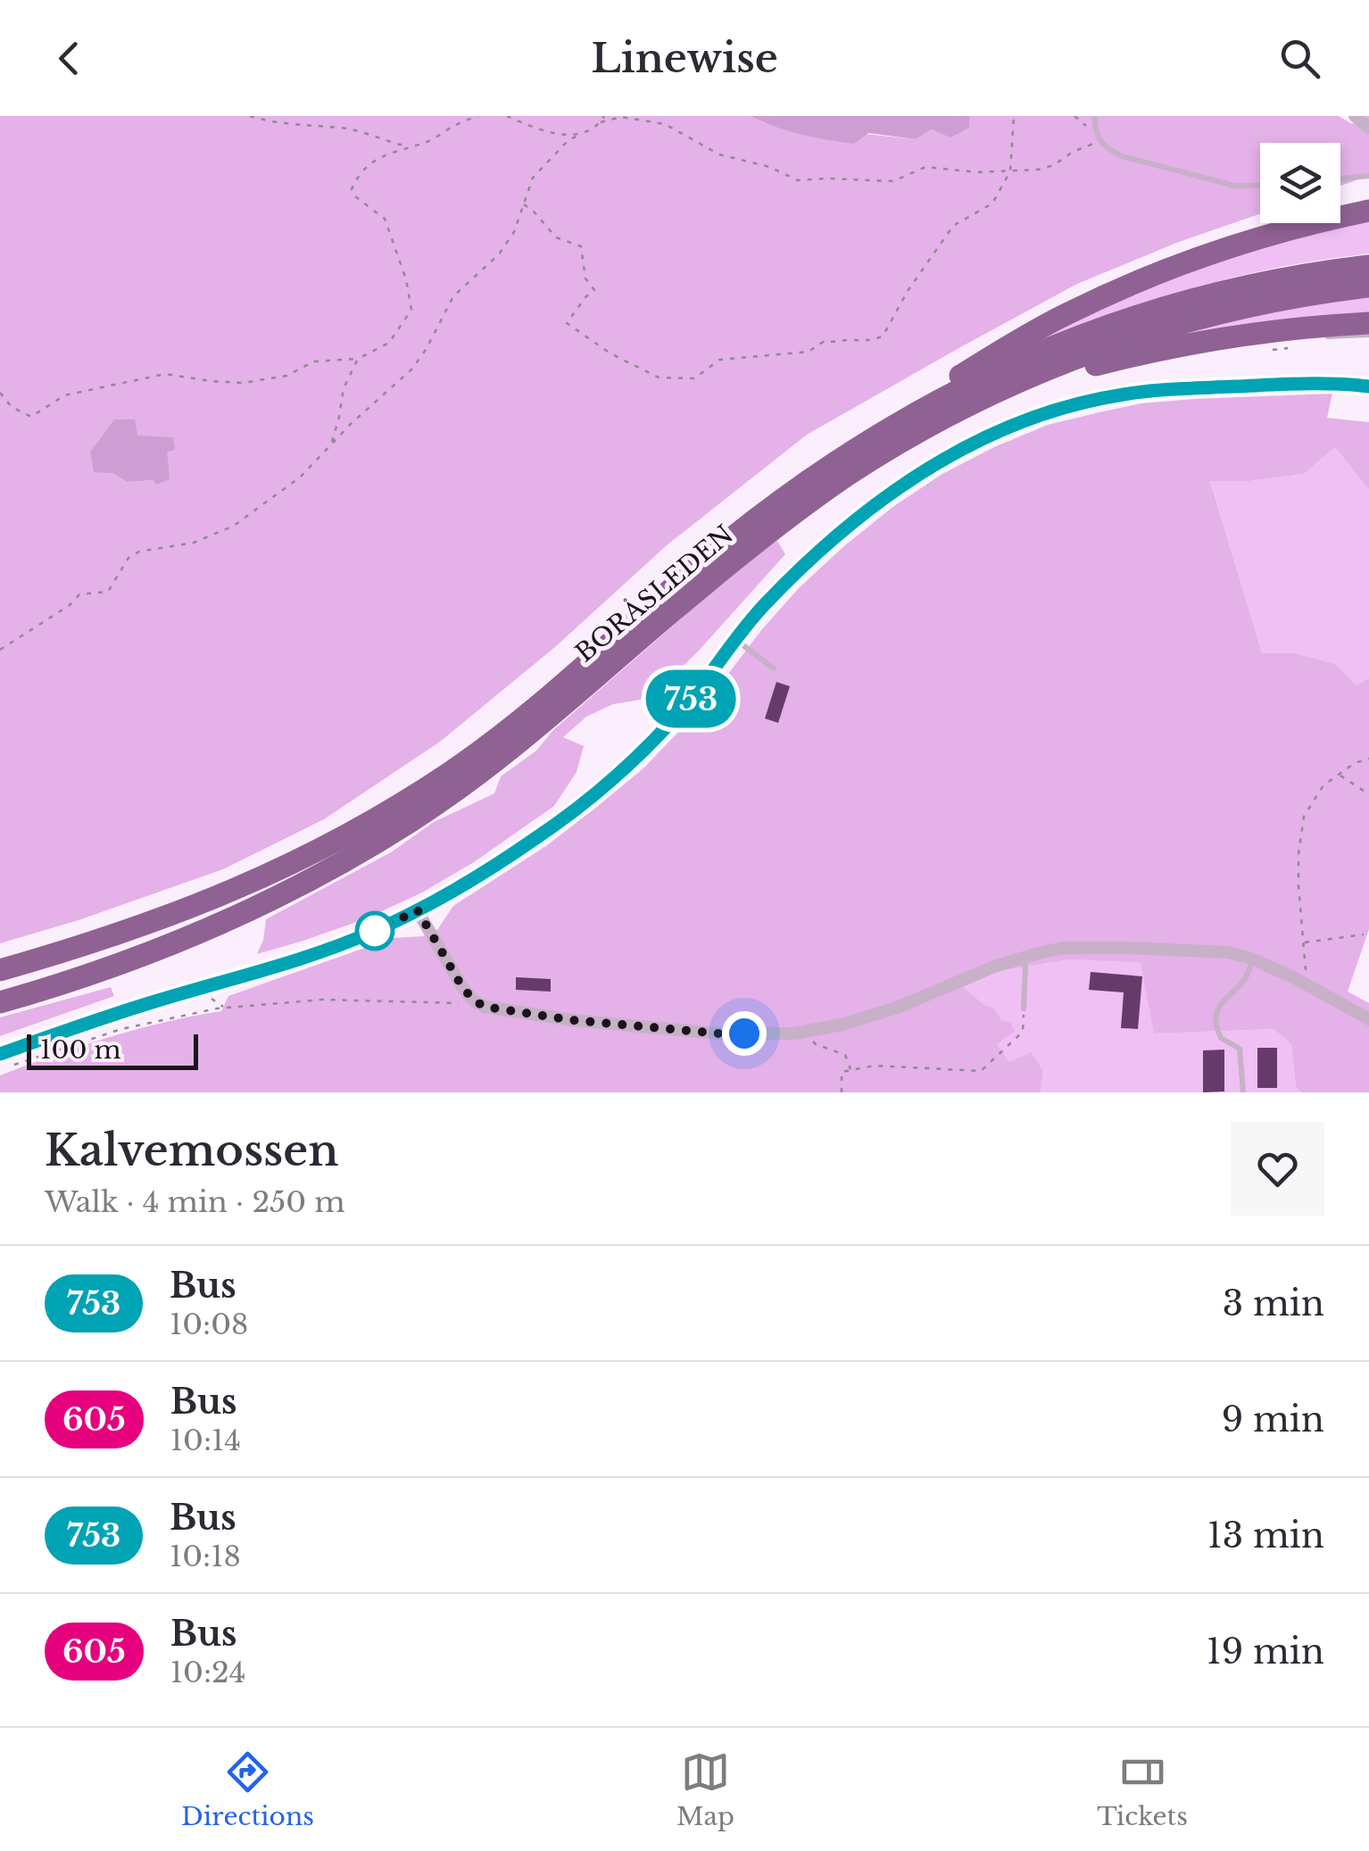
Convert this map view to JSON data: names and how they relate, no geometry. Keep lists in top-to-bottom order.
{
  "streets": {
    "highway": ["BORÅSLEDEN"]
  },
  "lines": ["bus line 753"],
  "scale_bar": "100 m",
  "page": {
    "header": "Linewise",
    "on_map": "753",
    "scale": "100 m",
    "heading": ["Kalvemossen", "Walk · 4 min · 250 m"],
    "list": [
      {
        "mark": "753",
        "name": "Bus",
        "note": "10:08",
        "value": "3 min"
      },
      {
        "mark": "605",
        "name": "Bus",
        "note": "10:14",
        "value": "9 min"
      },
      {
        "mark": "753",
        "name": "Bus",
        "note": "10:18",
        "value": "13 min"
      },
      {
        "mark": "605",
        "name": "Bus",
        "note": "10:24",
        "value": "19 min"
      }
    ],
    "tabs": ["Directions", "Map", "Tickets"]
  }
}
